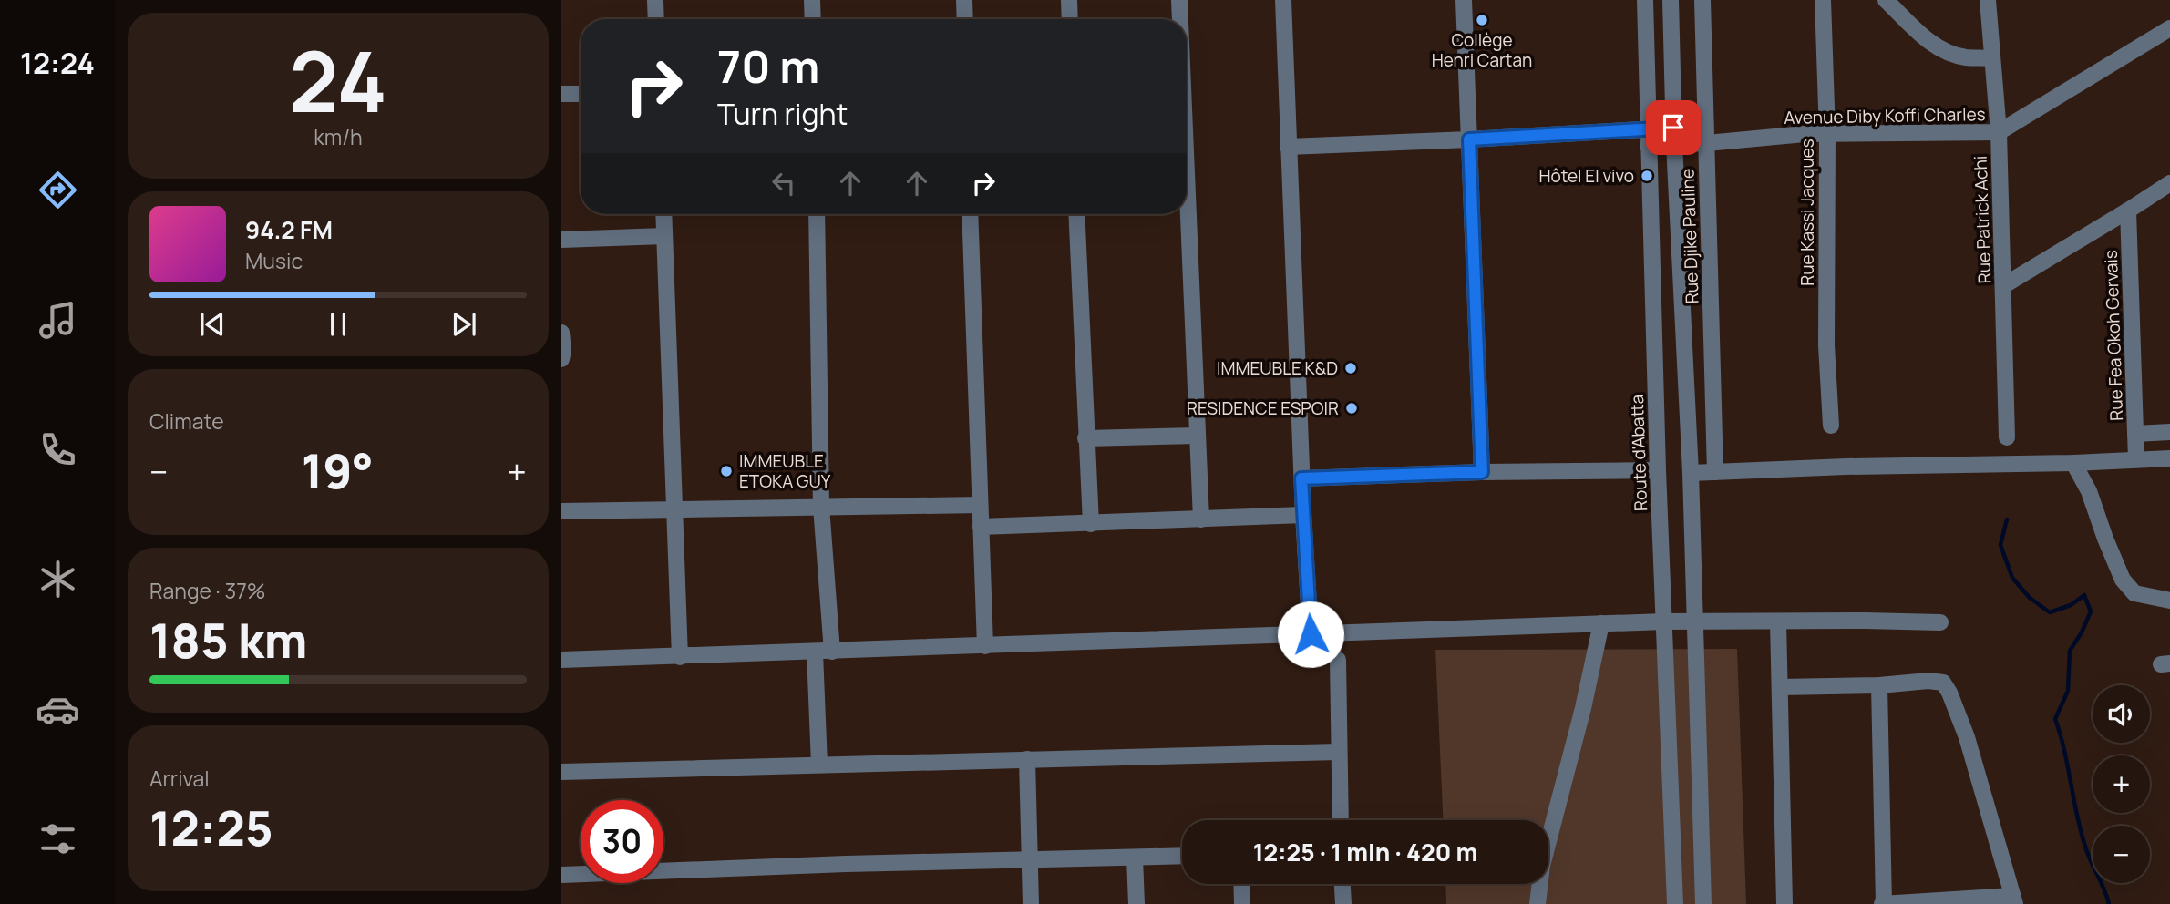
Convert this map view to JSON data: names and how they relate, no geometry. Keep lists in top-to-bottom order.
{
  "streets": {
    "street": [
      "Avenue Diby Koffi Charles",
      "Rue Kassi Jacques",
      "Rue Patrick Achi",
      "Rue Djike Pauline",
      "Rue Fea Okoh Gervais",
      "Route d'Abatta"
    ]
  },
  "crossings": [
    ["Avenue Diby Koffi Charles", "Rue Kassi Jacques"],
    ["Avenue Diby Koffi Charles", "Rue Patrick Achi"],
    ["Avenue Diby Koffi Charles", "Rue Djike Pauline"],
    ["Avenue Diby Koffi Charles", "Route d'Abatta"]
  ],
  "places": [
    "Collège Henri Cartan",
    "Hôtel El vivo",
    "IMMEUBLE K&D",
    "RESIDENCE ESPOIR",
    "IMMEUBLE ETOKA GUY"
  ],
  "page": {
    "tabs": "12:24",
    "tile": [
      ["24", "km/h"],
      "Climate",
      ["Range · 37%", "185 km"],
      ["Arrival", "12:25"]
    ],
    "turn": ["70 m", "Turn right"],
    "song": ["94.2 FM", "Music"],
    "heat": ["−", "19°", "+"],
    "map_buttons": ["+", "−"],
    "limit": "30",
    "trip": "12:25 · 1 min · 420 m"
  }
}
